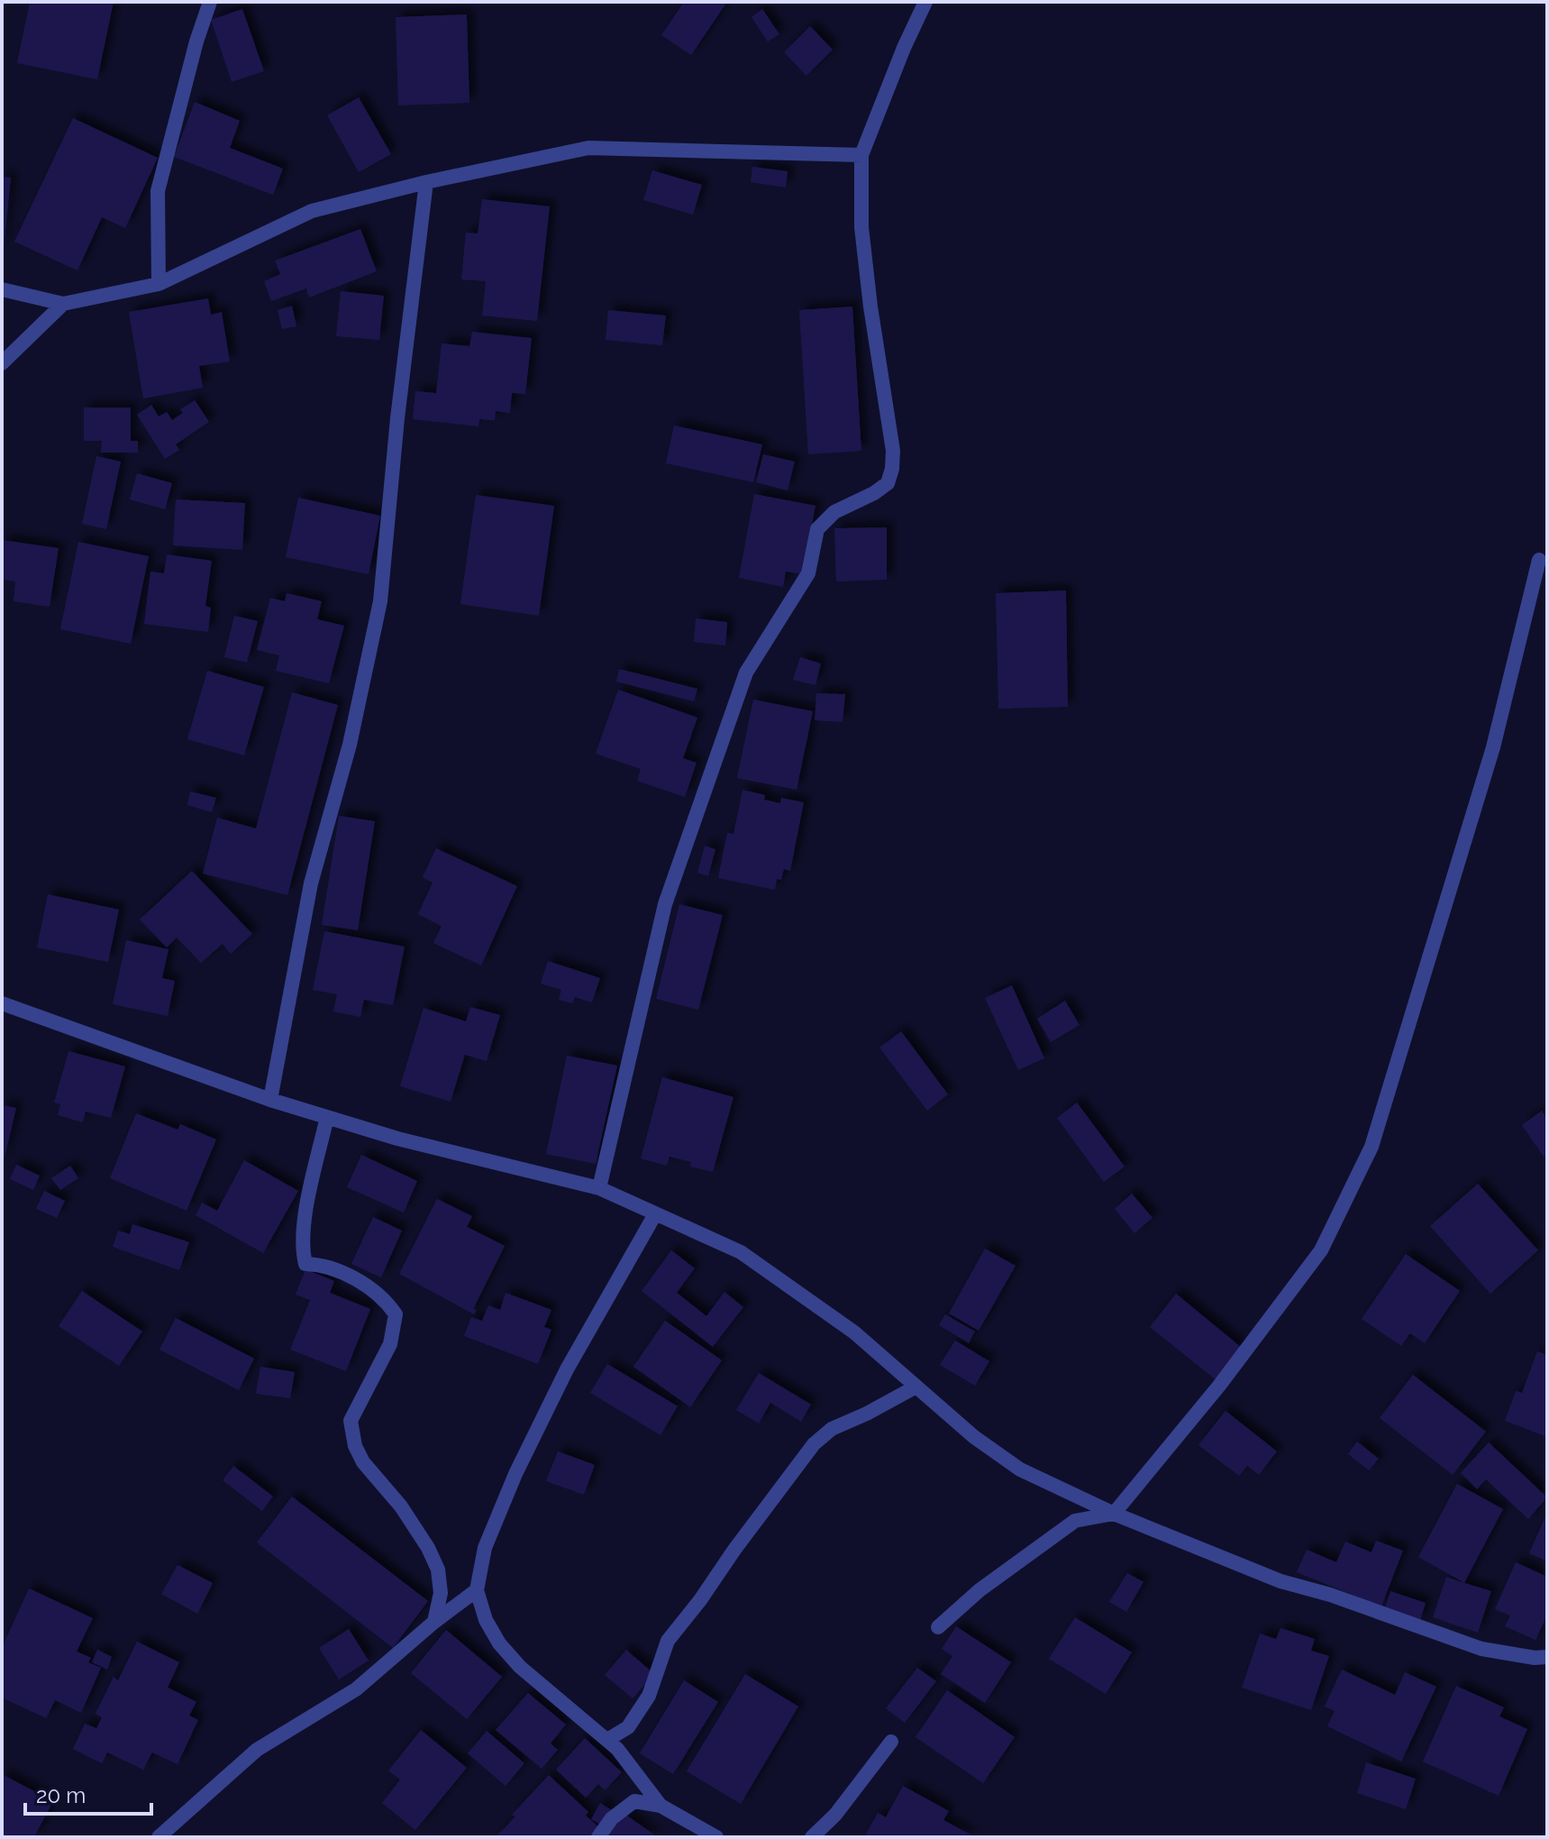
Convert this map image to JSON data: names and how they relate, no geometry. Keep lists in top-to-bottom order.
{
  "scale_bar": "20 m"
}
